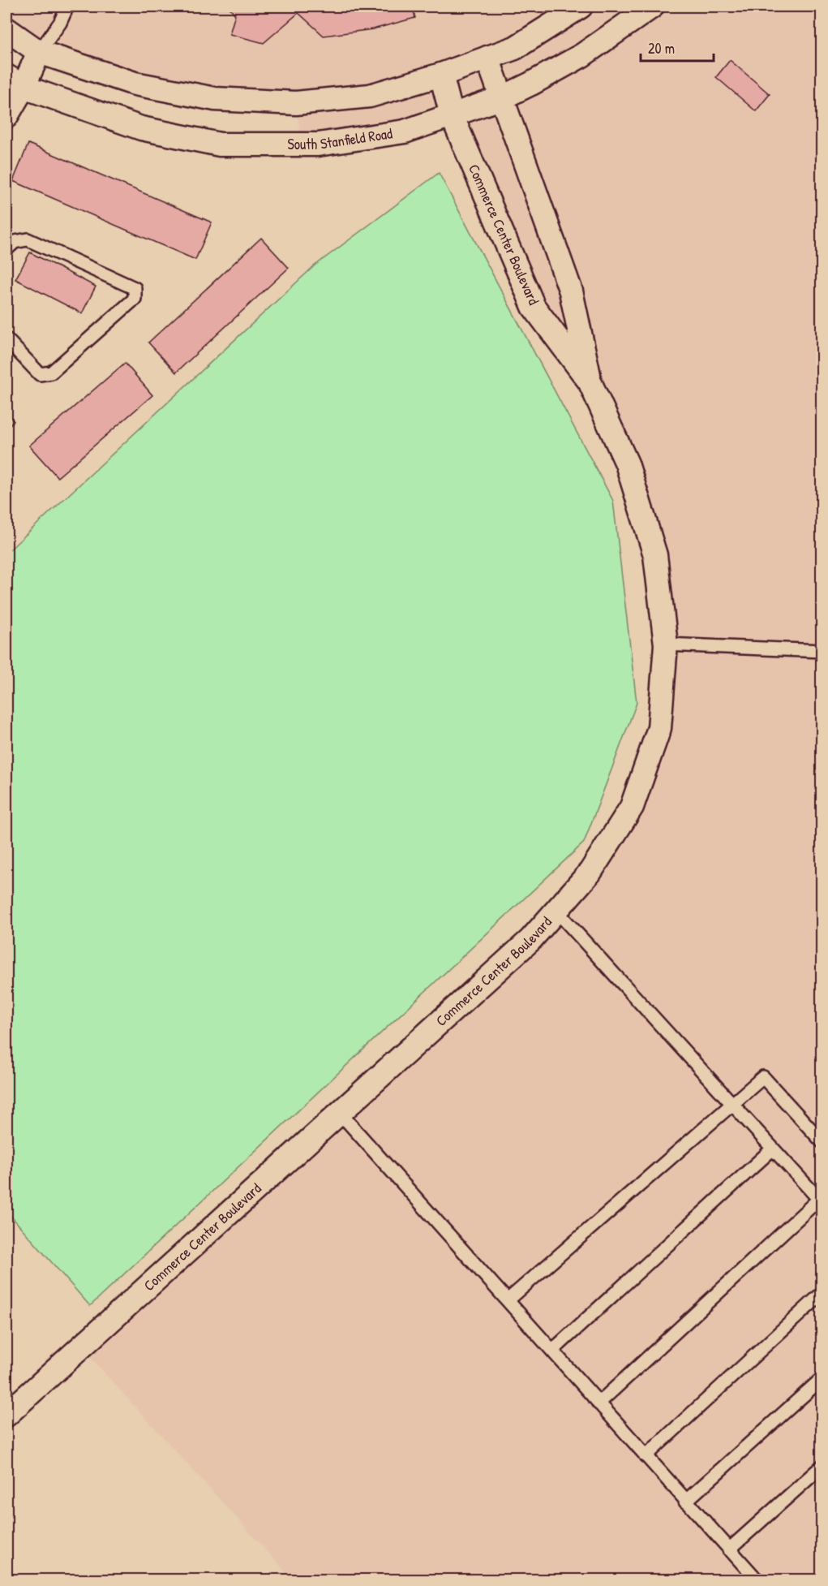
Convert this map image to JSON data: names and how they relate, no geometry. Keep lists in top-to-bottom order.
{
  "streets": {
    "street": ["South Stanfield Road", "Commerce Center Boulevard"]
  },
  "crossings": [
    ["South Stanfield Road", "Commerce Center Boulevard"]
  ],
  "scale_bar": "20 m"
}
